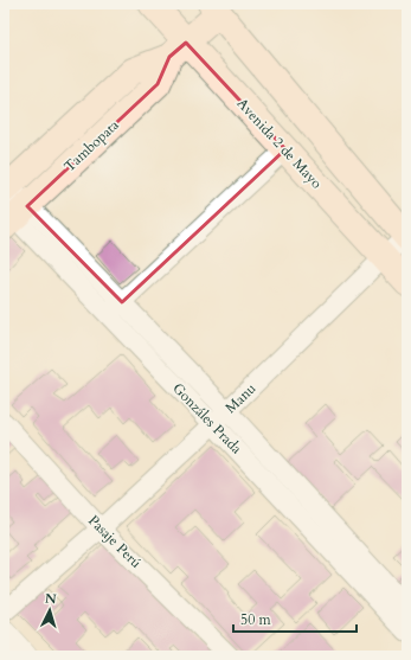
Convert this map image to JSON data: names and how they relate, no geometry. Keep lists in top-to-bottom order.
{
  "streets": {
    "main road": ["Avenida 2 de Mayo", "Tambopata"],
    "street": ["Manu", "Gonzáles Prada", "Pasaje Perú"]
  },
  "crossings": [
    ["Avenida 2 de Mayo", "Tambopata"],
    ["Avenida 2 de Mayo", "Manu"],
    ["Tambopata", "Gonzáles Prada"],
    ["Manu", "Gonzáles Prada"],
    ["Manu", "Pasaje Perú"]
  ],
  "scale_bar": "50 m",
  "north": "top"
}
